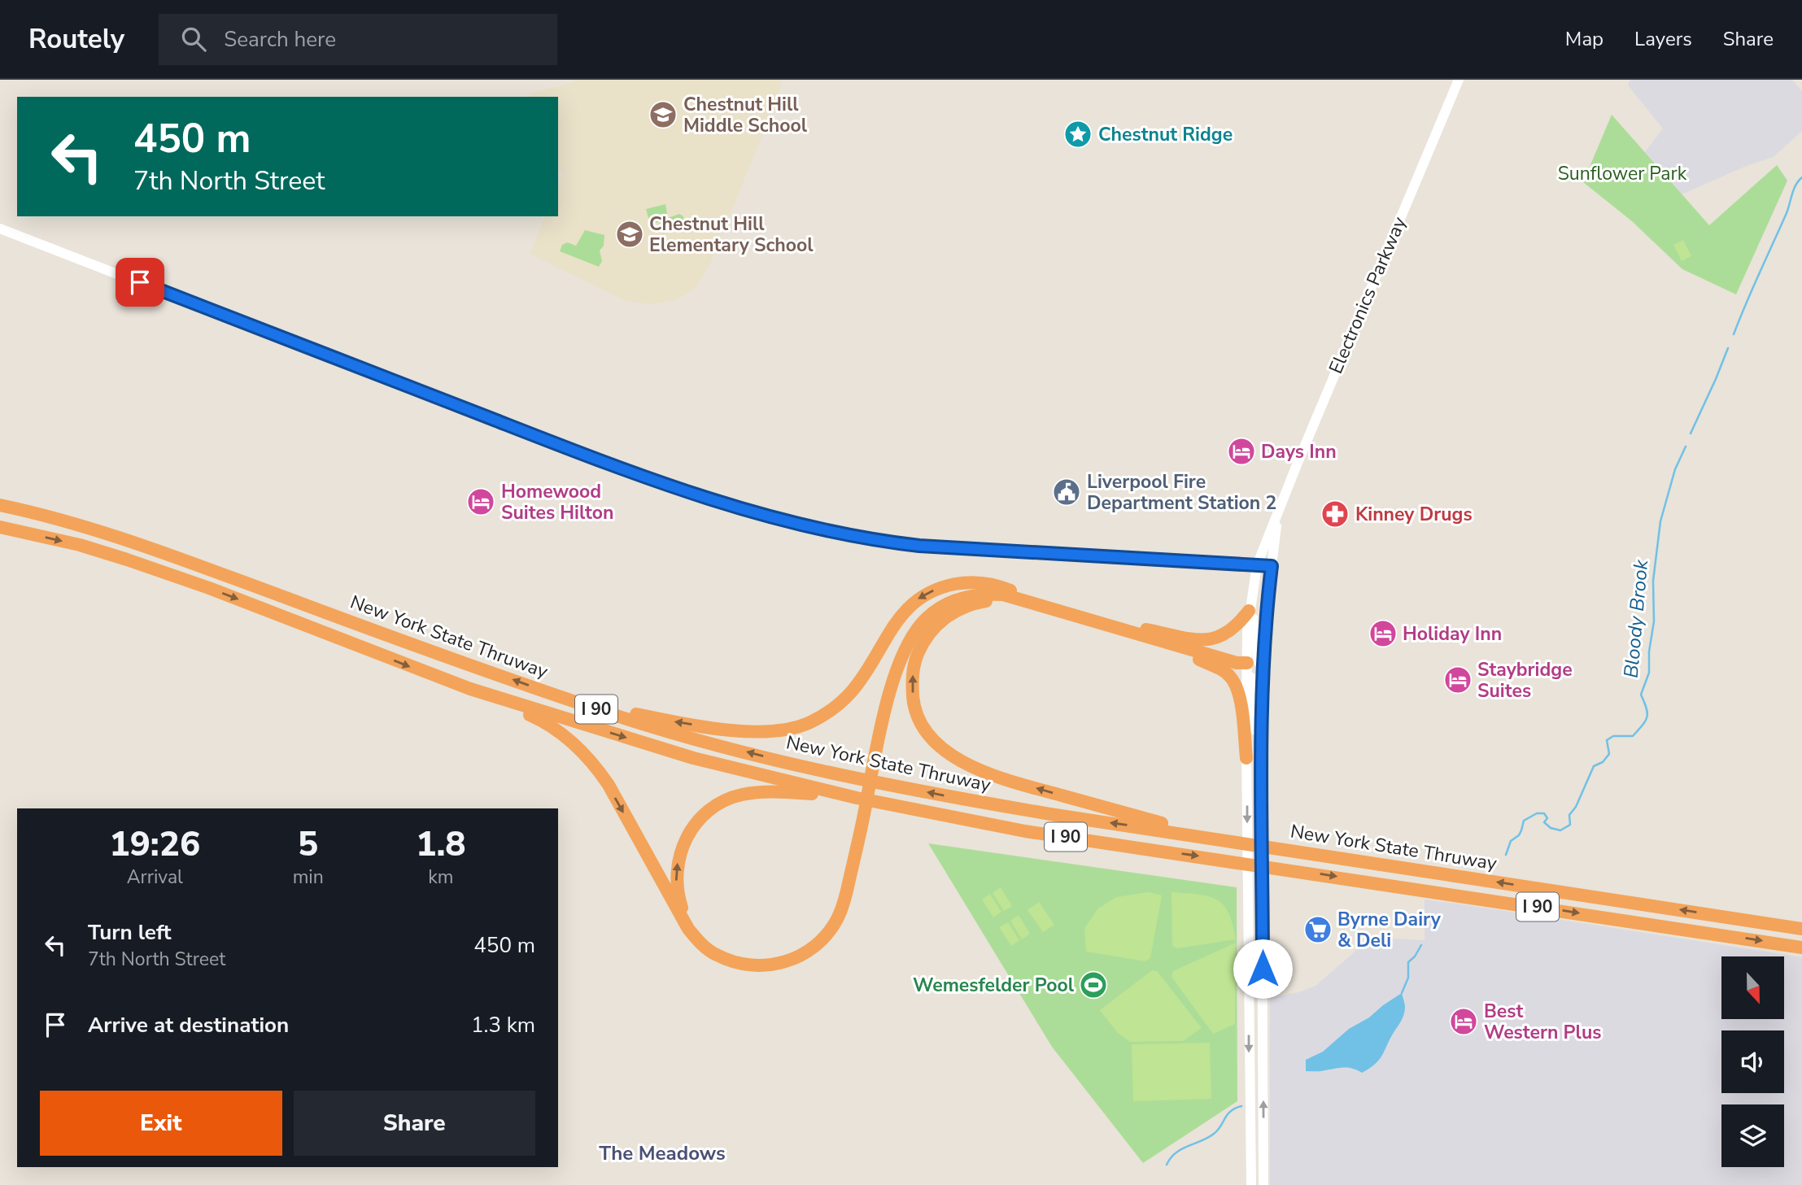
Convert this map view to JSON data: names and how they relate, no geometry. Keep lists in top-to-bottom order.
{
  "streets": {
    "highway": ["New York State Thruway", "I 90"],
    "main road": ["Electronics Parkway"]
  },
  "districts": ["The Meadows"],
  "water": ["Bloody Brook"],
  "parks": ["Sunflower Park"],
  "places": {
    "school or university": ["Chestnut Hill Middle School", "Chestnut Hill Elementary School"],
    "place": ["Chestnut Ridge"],
    "hotel": [
      "Days Inn",
      "Homewood Suites Hilton",
      "Holiday Inn",
      "Staybridge Suites",
      "Best Western Plus"
    ],
    "public building": ["Liverpool Fire Department Station 2"],
    "pharmacy": ["Kinney Drugs"],
    "supermarket": ["Byrne Dairy & Deli"],
    "sports": ["Wemesfelder Pool"]
  },
  "north": "bottom",
  "page": {
    "header": "Routely",
    "search": "Search here",
    "nav": ["Map", "Layers", "Share"],
    "turn": ["450 m", "7th North Street"],
    "eta": [
      "19:26",
      "Arrival",
      "5",
      "min",
      "1.8",
      "km"
    ],
    "list": [
      {
        "name": "Turn left",
        "note": "7th North Street",
        "value": "450 m"
      },
      {
        "name": "Arrive at destination",
        "value": "1.3 km"
      }
    ],
    "buttons": ["Exit", "Share"]
  }
}
